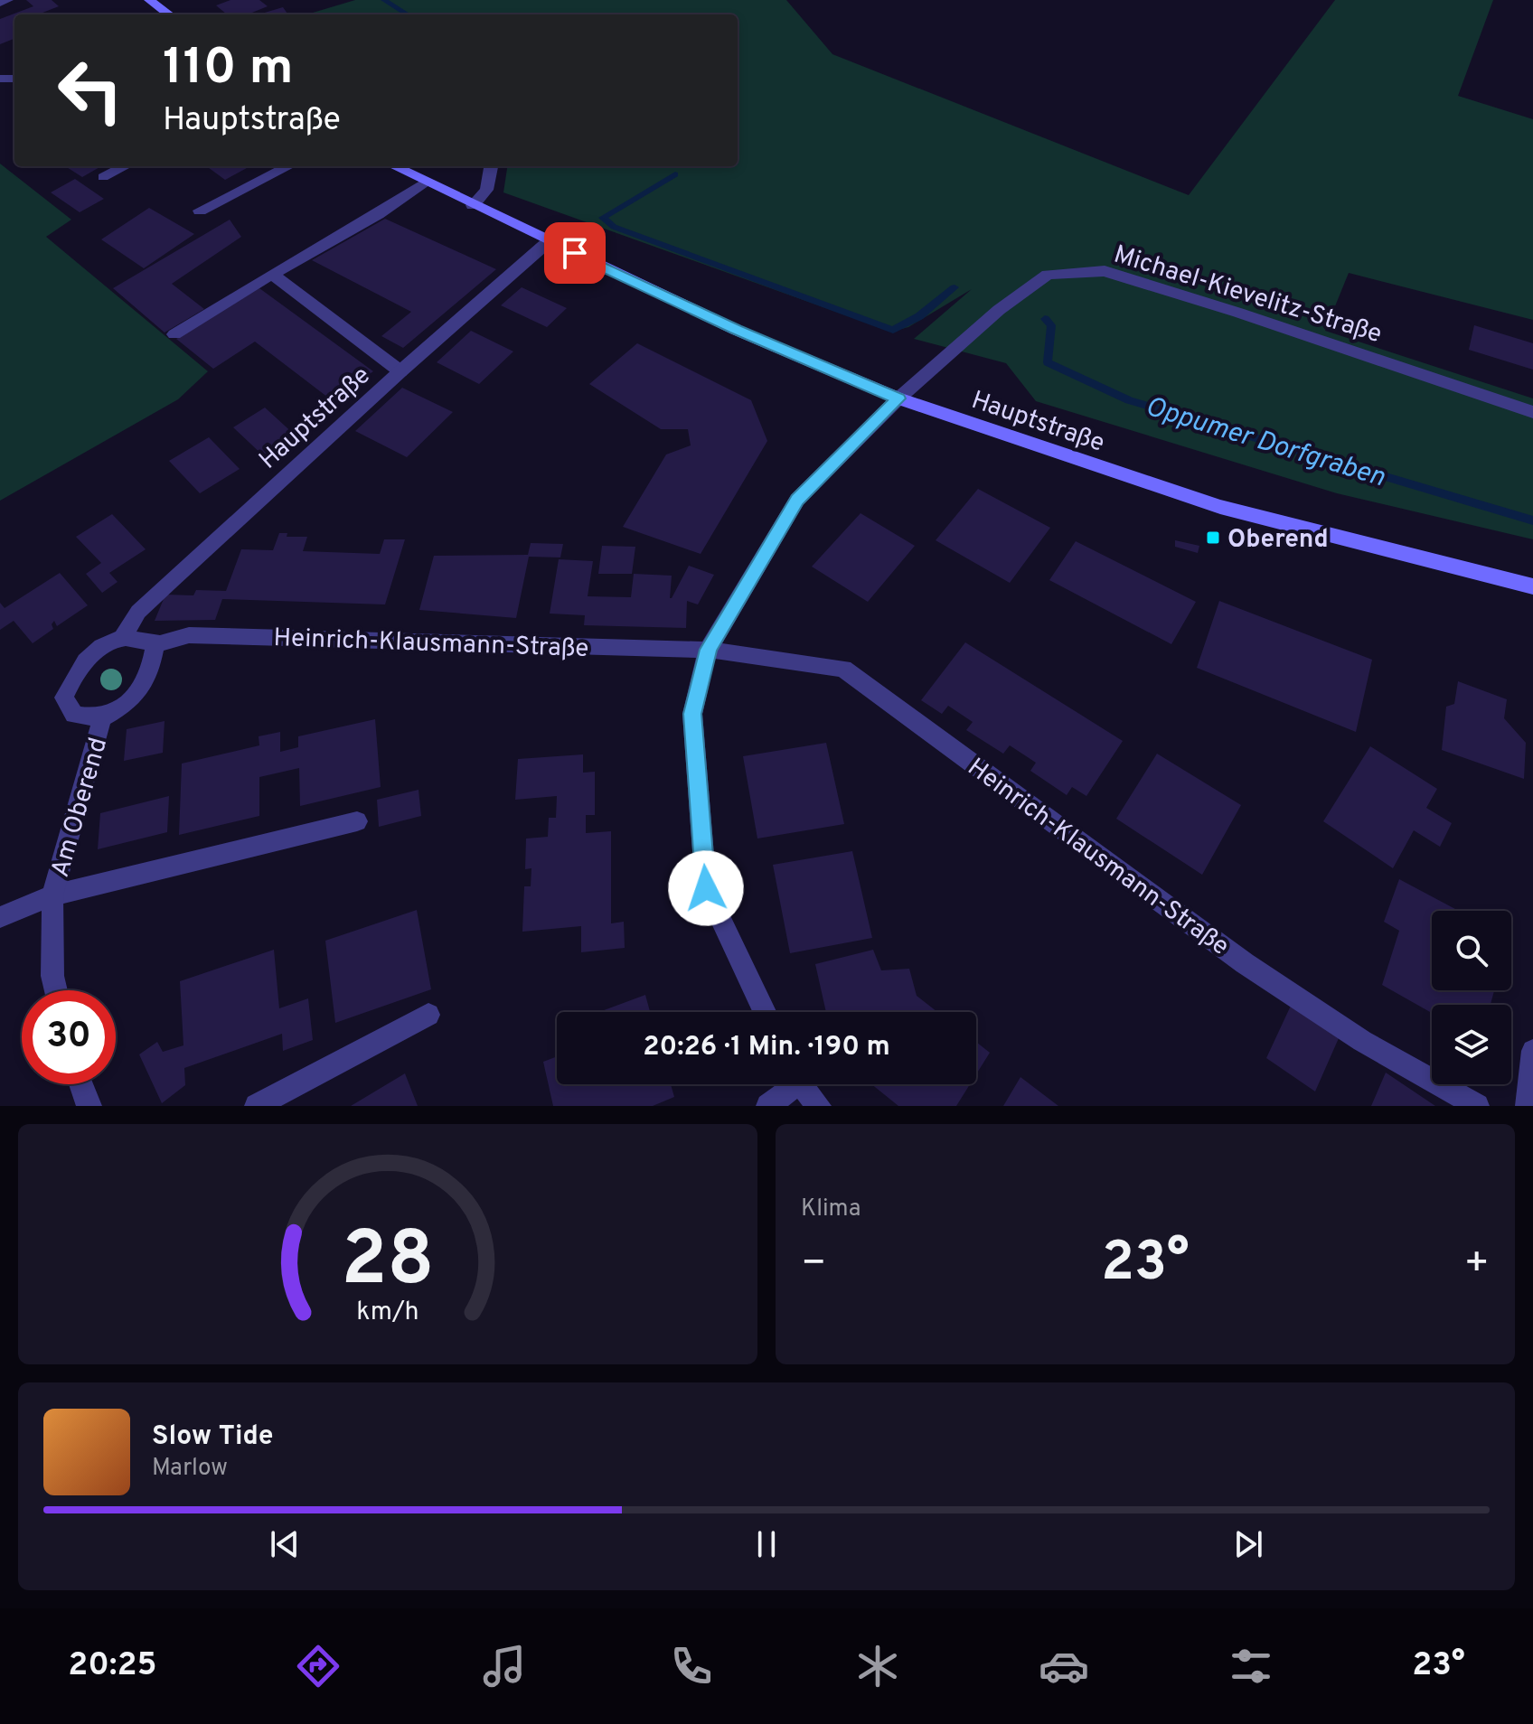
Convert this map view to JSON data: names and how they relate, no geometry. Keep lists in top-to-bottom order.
{
  "streets": {
    "main road": ["Hauptstraße"],
    "street": ["Michael-Kievelitz-Straße", "Heinrich-Klausmann-Straße", "Am Oberend"]
  },
  "crossings": [
    ["Michael-Kievelitz-Straße", "Hauptstraße"],
    ["Hauptstraße", "Am Oberend"],
    ["Heinrich-Klausmann-Straße", "Am Oberend"]
  ],
  "water": ["Oppumer Dorfgraben"],
  "places": {
    "transit": ["Oberend"]
  },
  "page": {
    "turn": ["110 m", "Hauptstraße"],
    "limit": "30",
    "trip": "20:26 · 1 Min. · 190 m",
    "tile": "Klima",
    "heat": ["−", "23°", "+"],
    "song": ["Slow Tide", "Marlow"],
    "tabs": ["20:25", "23°"],
    "gauge": ["28", "km/h"]
  }
}
